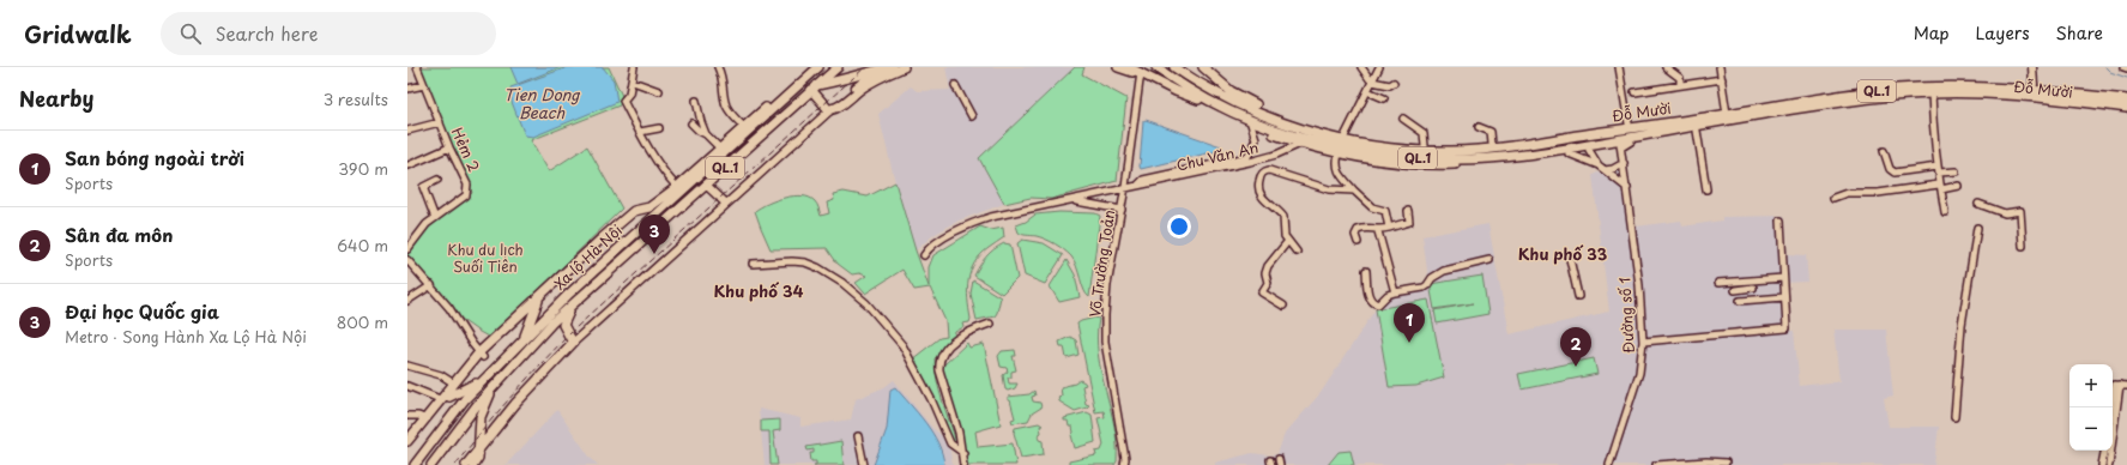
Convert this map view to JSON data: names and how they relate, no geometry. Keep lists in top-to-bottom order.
{
  "streets": {
    "highway": ["Đỗ Mười", "QL.1", "Xa lộ Hà Nội"],
    "street": [
      "Hẻm 2",
      "Chu Văn An",
      "Võ Trường Toản",
      "Đường số 1"
    ]
  },
  "crossings": [
    ["Đỗ Mười", "QL.1"],
    ["Đỗ Mười", "Chu Văn An"],
    ["Đỗ Mười", "Đường số 1"],
    ["QL.1", "Võ Trường Toản"],
    ["Chu Văn An", "Võ Trường Toản"]
  ],
  "districts": ["Khu phố 33", "Khu phố 34"],
  "water": ["Tien Dong Beach"],
  "parks": ["Khu du lịch Suối Tiên"],
  "page": {
    "header": "Gridwalk",
    "search": "Search here",
    "nav": ["Map", "Layers", "Share"],
    "heading": ["Nearby", "3 results"],
    "list": [
      {
        "mark": "1",
        "name": "San bóng ngoài trời",
        "note": "Sports",
        "value": "390 m"
      },
      {
        "mark": "2",
        "name": "Sân đa môn",
        "note": "Sports",
        "value": "640 m"
      },
      {
        "mark": "3",
        "name": "Đại học Quốc gia",
        "note": "Metro · Song Hành Xa Lộ Hà Nội",
        "value": "800 m"
      }
    ],
    "pins": ["3", "1", "2"],
    "map_buttons": ["+", "−"]
  }
}
